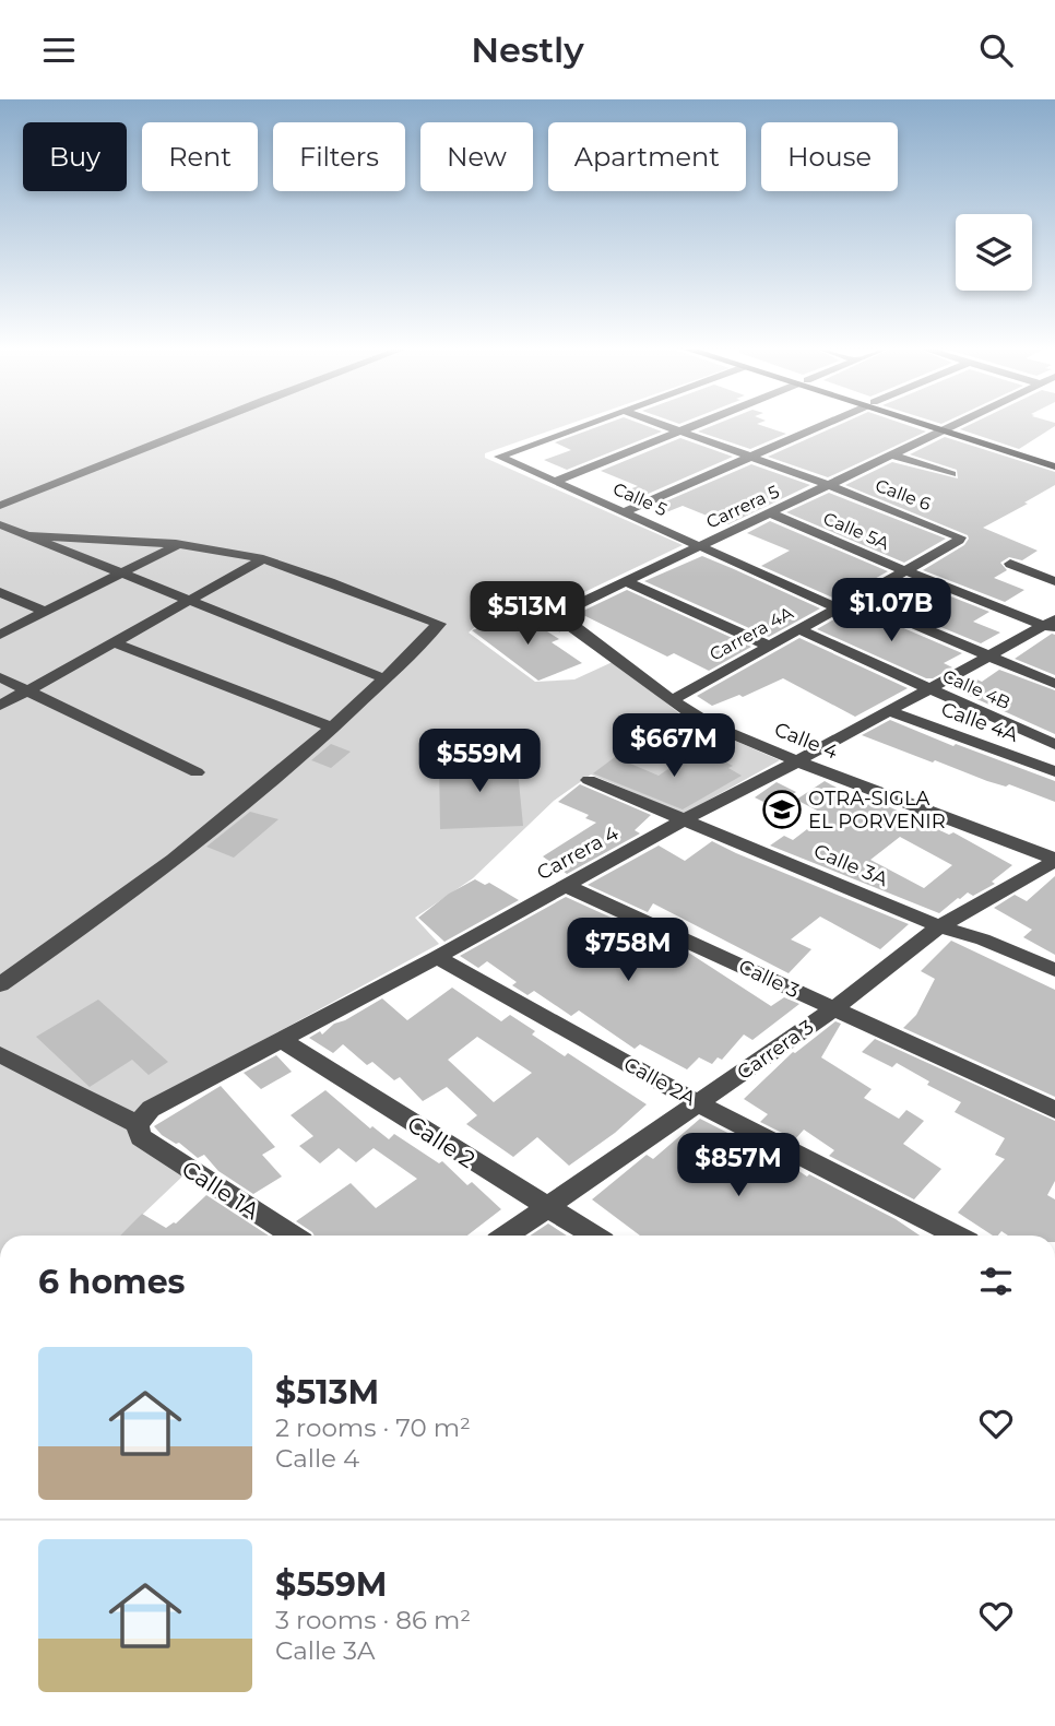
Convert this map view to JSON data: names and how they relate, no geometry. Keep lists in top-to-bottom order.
{
  "streets": {
    "street": [
      "Calle 6",
      "Calle 5",
      "Carrera 5",
      "Calle 5A",
      "Carrera 4A",
      "Calle 4B",
      "Calle 4A",
      "Calle 4",
      "Carrera 4",
      "Calle 3A",
      "Calle 3",
      "Carrera 3",
      "Calle 2A",
      "Calle 2",
      "Calle 1A"
    ]
  },
  "crossings": [
    ["Calle 6", "Carrera 5"],
    ["Calle 6", "Carrera 4A"],
    ["Calle 5", "Carrera 5"],
    ["Calle 5", "Carrera 4A"],
    ["Carrera 5", "Calle 5A"],
    ["Carrera 5", "Calle 4"],
    ["Calle 5A", "Carrera 4A"],
    ["Calle 5A", "Carrera 4"],
    ["Carrera 4A", "Calle 4B"],
    ["Carrera 4A", "Calle 4"],
    ["Calle 4B", "Carrera 4"],
    ["Calle 4A", "Carrera 4"],
    ["Calle 4", "Carrera 4"],
    ["Calle 4", "Carrera 3"],
    ["Carrera 4", "Calle 3A"],
    ["Carrera 4", "Calle 3"],
    ["Carrera 4", "Calle 2A"],
    ["Carrera 4", "Calle 2"],
    ["Carrera 4", "Calle 1A"],
    ["Calle 3A", "Carrera 3"],
    ["Calle 3", "Carrera 3"],
    ["Carrera 3", "Calle 2A"],
    ["Carrera 3", "Calle 2"]
  ],
  "places": {
    "school or university": ["OTRA-SIGLA EL PORVENIR"]
  },
  "page": {
    "header": "Nestly",
    "chip": [
      "Buy",
      "Rent",
      "Filters",
      "New",
      "Apartment",
      "House"
    ],
    "price": [
      "$1.07B",
      "$513M",
      "$667M",
      "$559M",
      "$758M",
      "$857M"
    ],
    "heading": "6 homes",
    "list": [
      {
        "name": "$513M",
        "note": "2 rooms · 70 m² · Calle 4"
      },
      {
        "name": "$559M",
        "note": "3 rooms · 86 m² · Calle 3A"
      }
    ]
  }
}
